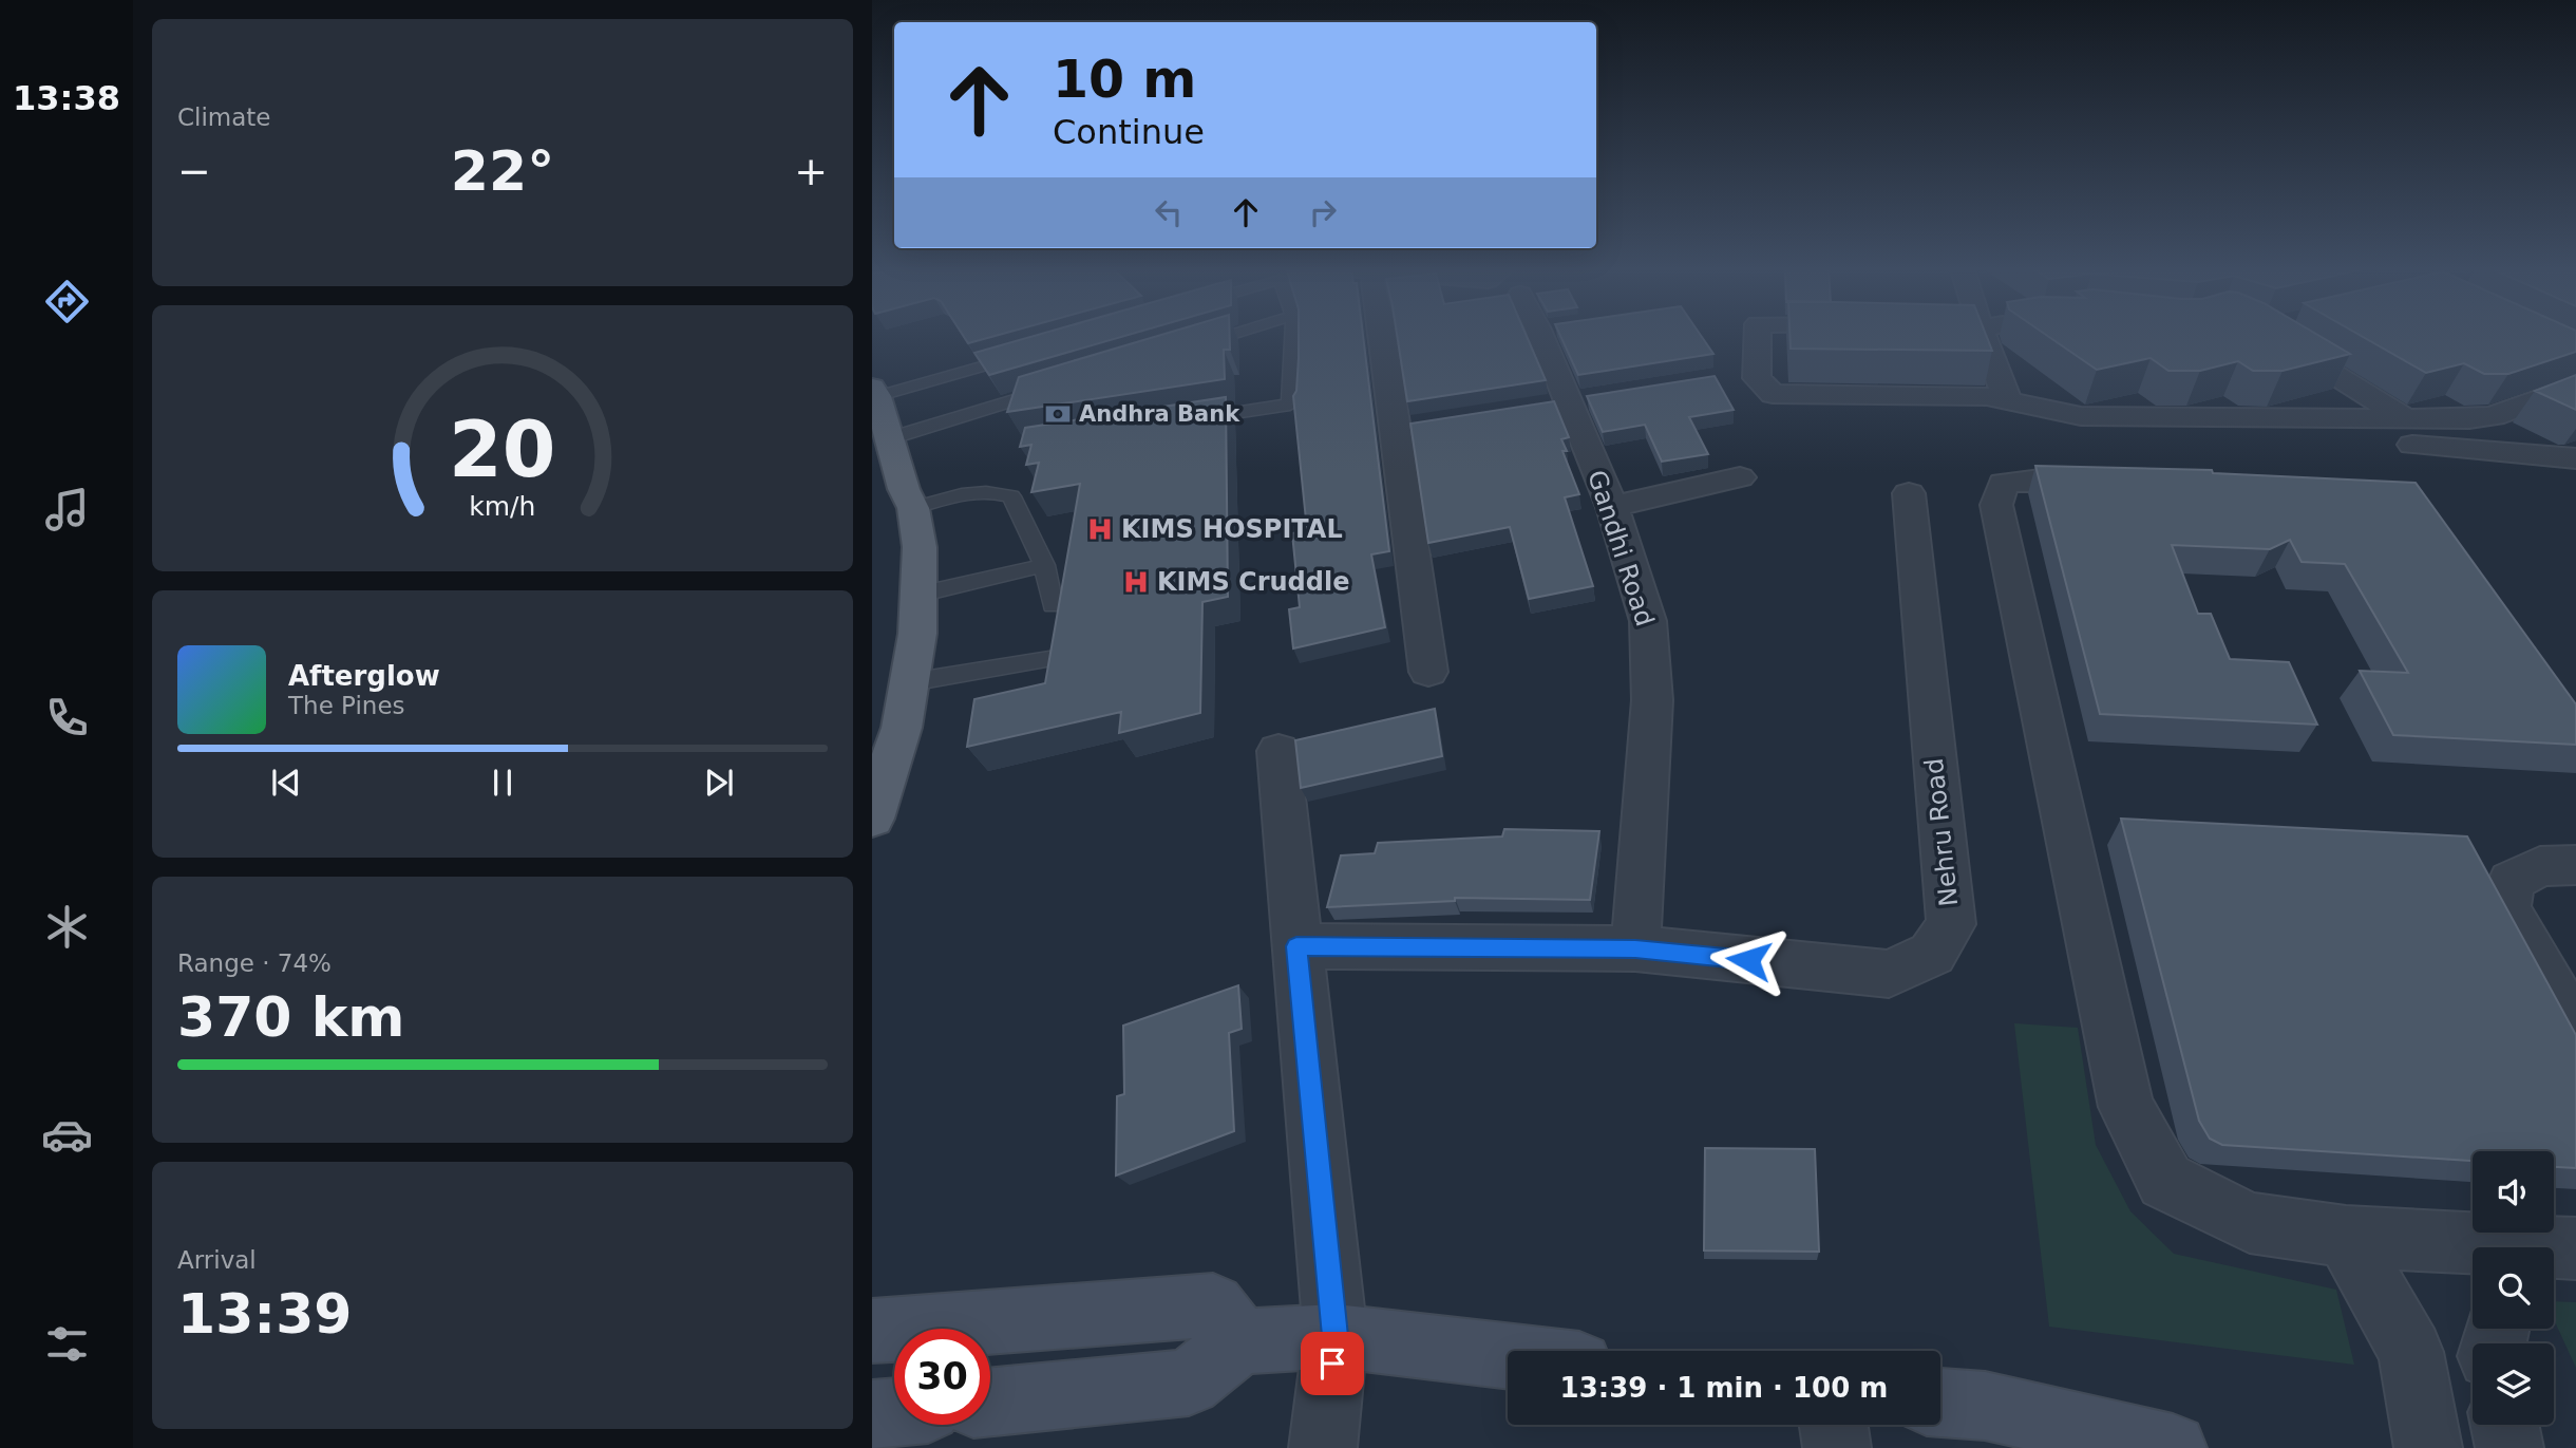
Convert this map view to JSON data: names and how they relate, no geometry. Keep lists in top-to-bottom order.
{
  "streets": {
    "street": ["Gandhi Road", "Nehru Road"]
  },
  "crossings": [
    ["Gandhi Road", "Nehru Road"]
  ],
  "places": {
    "bank": ["Andhra Bank"],
    "hospital": ["KIMS HOSPITAL", "KIMS Cruddle"]
  },
  "page": {
    "tabs": "13:38",
    "tile": [
      "Climate",
      ["Range · 74%", "370 km"],
      ["Arrival", "13:39"]
    ],
    "turn": ["10 m", "Continue"],
    "heat": ["−", "22°", "+"],
    "song": ["Afterglow", "The Pines"],
    "limit": "30",
    "trip": "13:39 · 1 min · 100 m",
    "gauge": ["20", "km/h"]
  }
}
